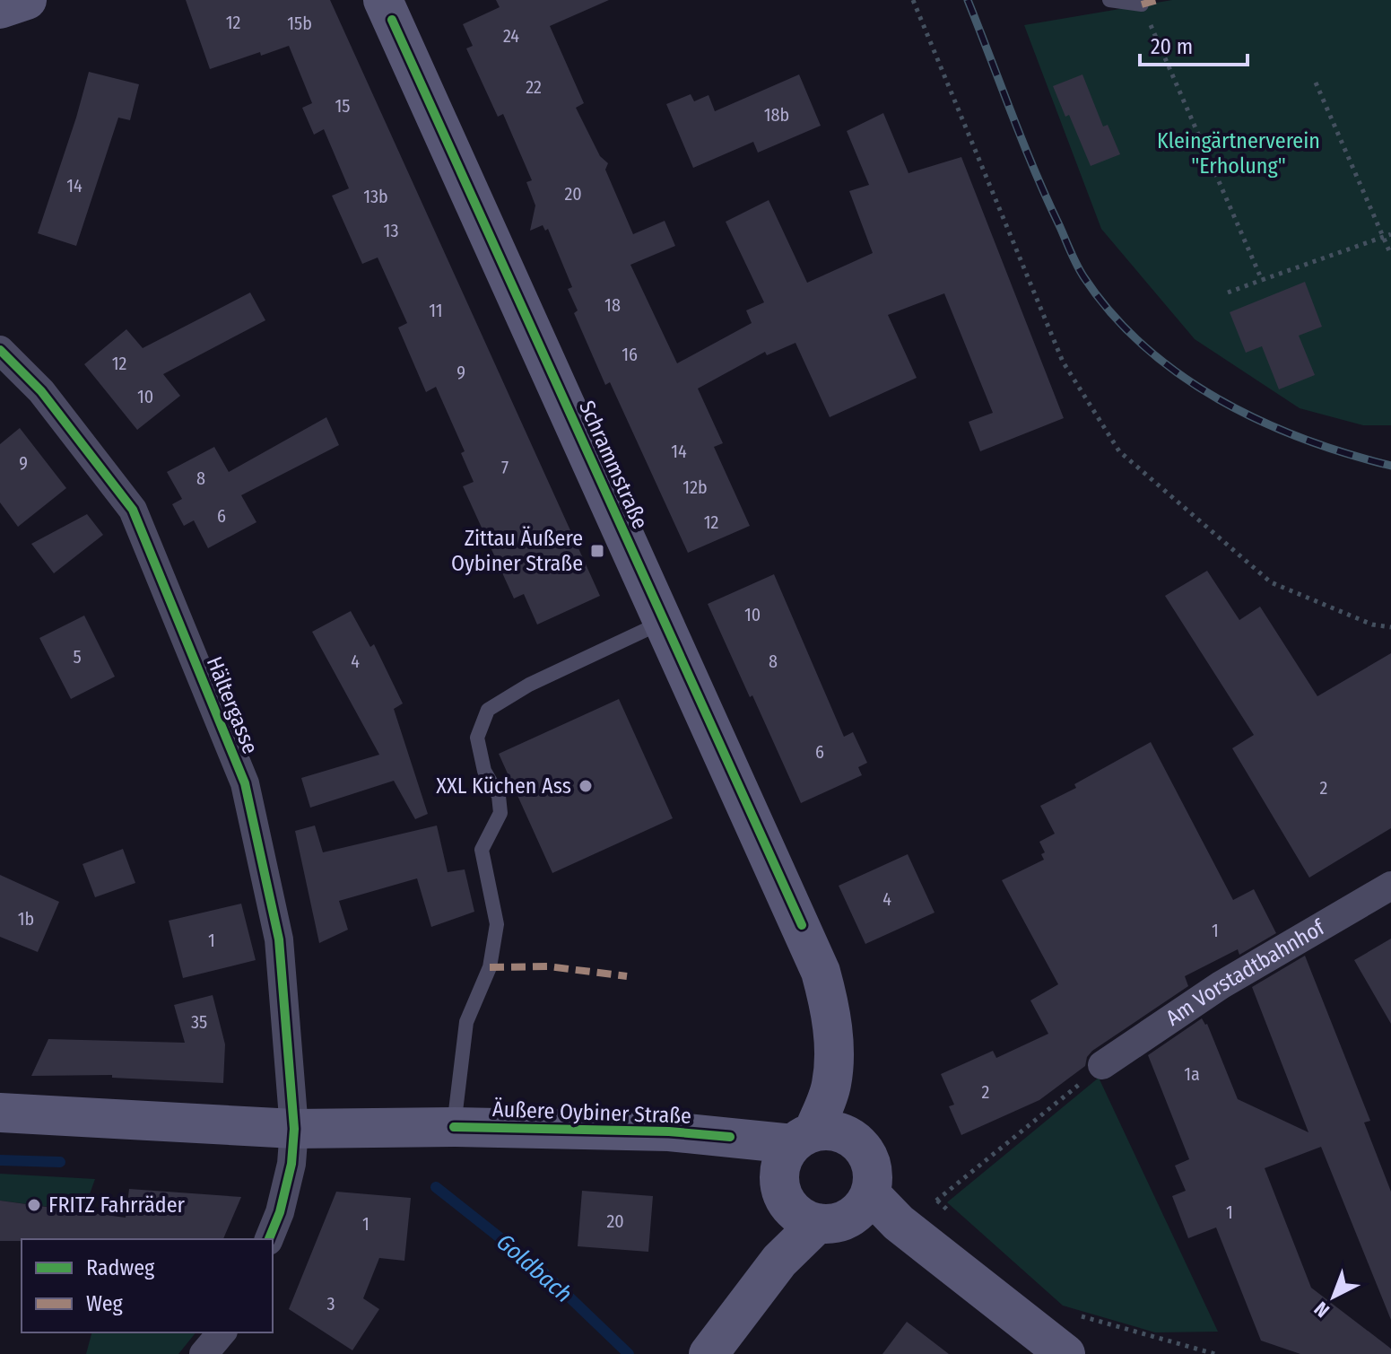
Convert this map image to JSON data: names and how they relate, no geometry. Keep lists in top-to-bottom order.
{
  "streets": {
    "main road": ["Schrammstraße", "Äußere Oybiner Straße"],
    "street": ["Hältergasse", "Am Vorstadtbahnhof"]
  },
  "crossings": [
    ["Schrammstraße", "Äußere Oybiner Straße"],
    ["Hältergasse", "Äußere Oybiner Straße"]
  ],
  "water": ["Goldbach"],
  "parks": ["Kleingärtnerverein \"Erholung\""],
  "places": {
    "transit": ["Zittau Äußere Oybiner Straße"],
    "other": ["XXL Küchen Ass", "FRITZ Fahrräder"]
  },
  "house_numbers": [
    "12",
    "15b",
    "24",
    "22",
    "15",
    "18b",
    "14",
    "20",
    "13b",
    "13",
    "18",
    "11",
    "16",
    "12",
    "9",
    "10",
    "14",
    "9",
    "7",
    "8",
    "12b",
    "6",
    "12",
    "10",
    "5",
    "4",
    "8",
    "6",
    "2",
    "4",
    "1b",
    "1",
    "1",
    "35",
    "1a",
    "2",
    "1",
    "20",
    "1",
    "3"
  ],
  "legend": ["Radweg", "Weg"],
  "scale_bar": "20 m",
  "north": "bottom left"
}
